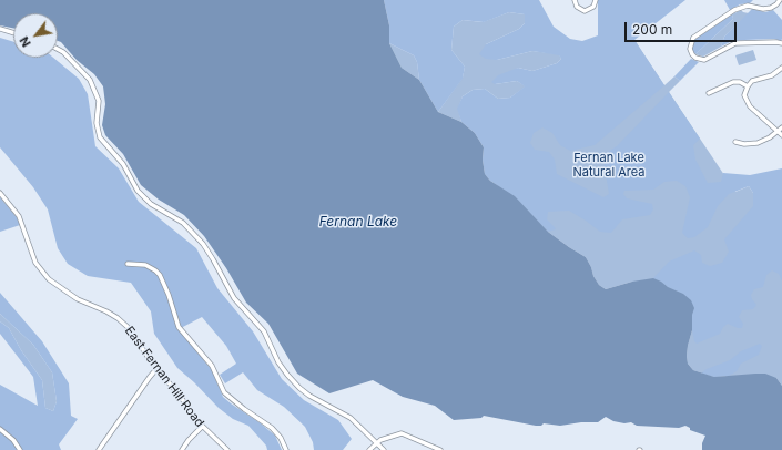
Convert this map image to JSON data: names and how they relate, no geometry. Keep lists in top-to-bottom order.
{
  "streets": {
    "street": ["East Fernan Hill Road"]
  },
  "water": ["Fernan Lake"],
  "parks": ["Fernan Lake Natural Area"],
  "scale_bar": "200 m",
  "north": "bottom left"
}
